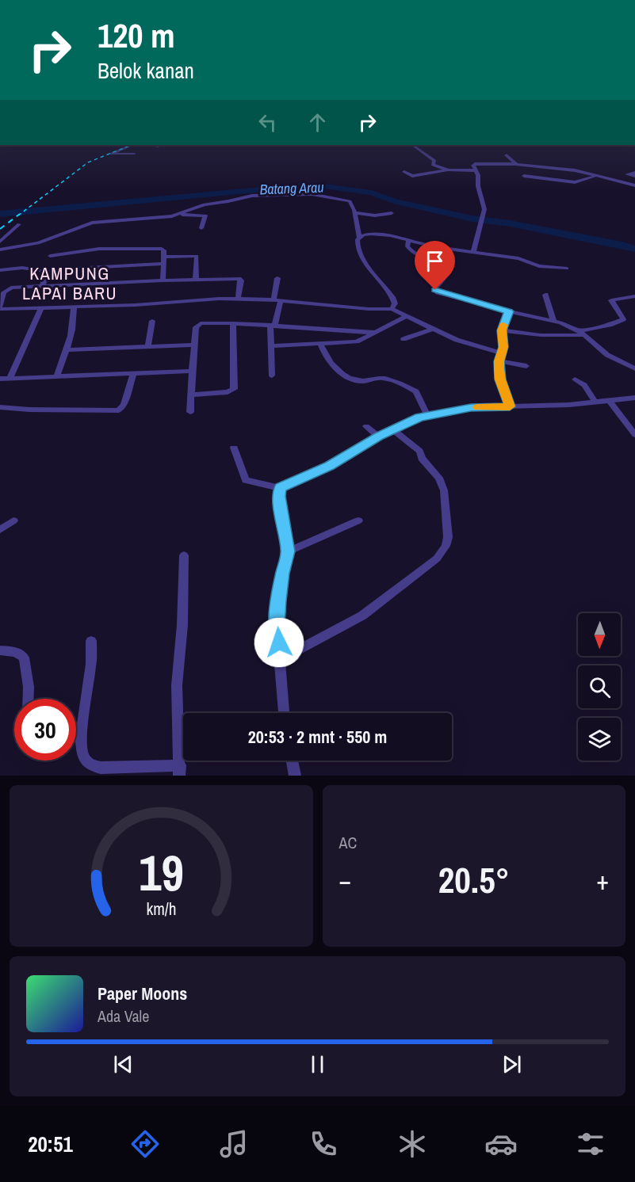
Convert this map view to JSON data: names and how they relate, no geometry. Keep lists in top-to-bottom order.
{
  "districts": ["KAMPUNG LAPAI BARU"],
  "water": ["Batang Arau"],
  "north": "bottom",
  "page": {
    "turn": ["120 m", "Belok kanan"],
    "limit": "30",
    "trip": "20:53 · 2 mnt · 550 m",
    "tile": "AC",
    "heat": ["−", "20.5°", "+"],
    "song": ["Paper Moons", "Ada Vale"],
    "tabs": "20:51",
    "gauge": ["19", "km/h"]
  }
}
